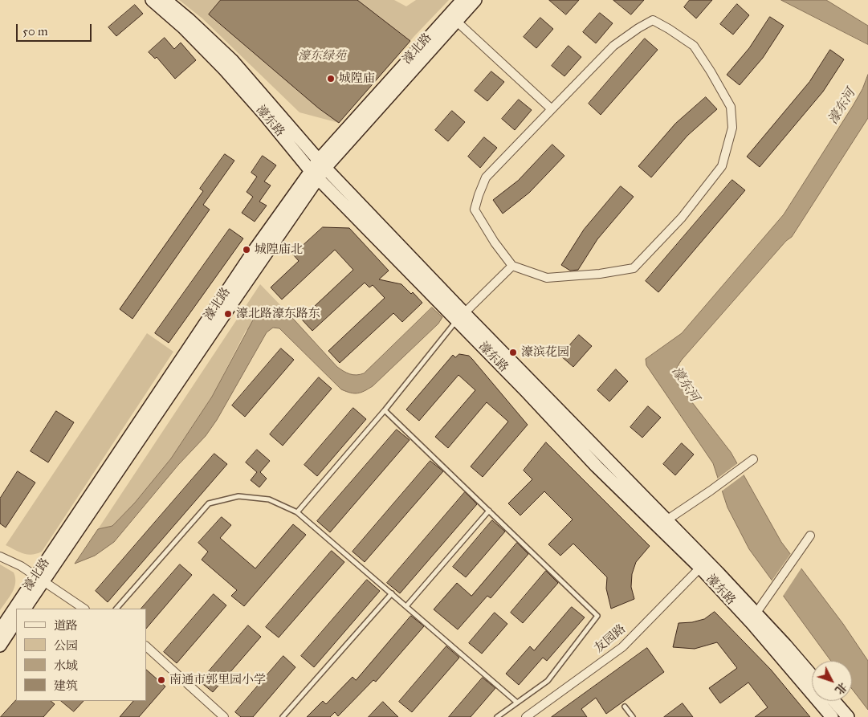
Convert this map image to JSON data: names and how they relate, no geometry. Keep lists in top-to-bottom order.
{
  "streets": {
    "main road": ["濠北路", "濠东路"],
    "street": ["友园路"]
  },
  "crossings": [
    ["濠北路", "濠东路"],
    ["濠东路", "友园路"]
  ],
  "water": ["濠东河"],
  "parks": ["濠东绿苑"],
  "places": [
    "城隍庙",
    "城隍庙北",
    "濠北路濠东路东",
    "濠滨花园",
    "南通市郭里园小学"
  ],
  "legend": [
    "道路",
    "公园",
    "水域",
    "建筑"
  ],
  "scale_bar": "50 m",
  "north": "bottom right"
}
